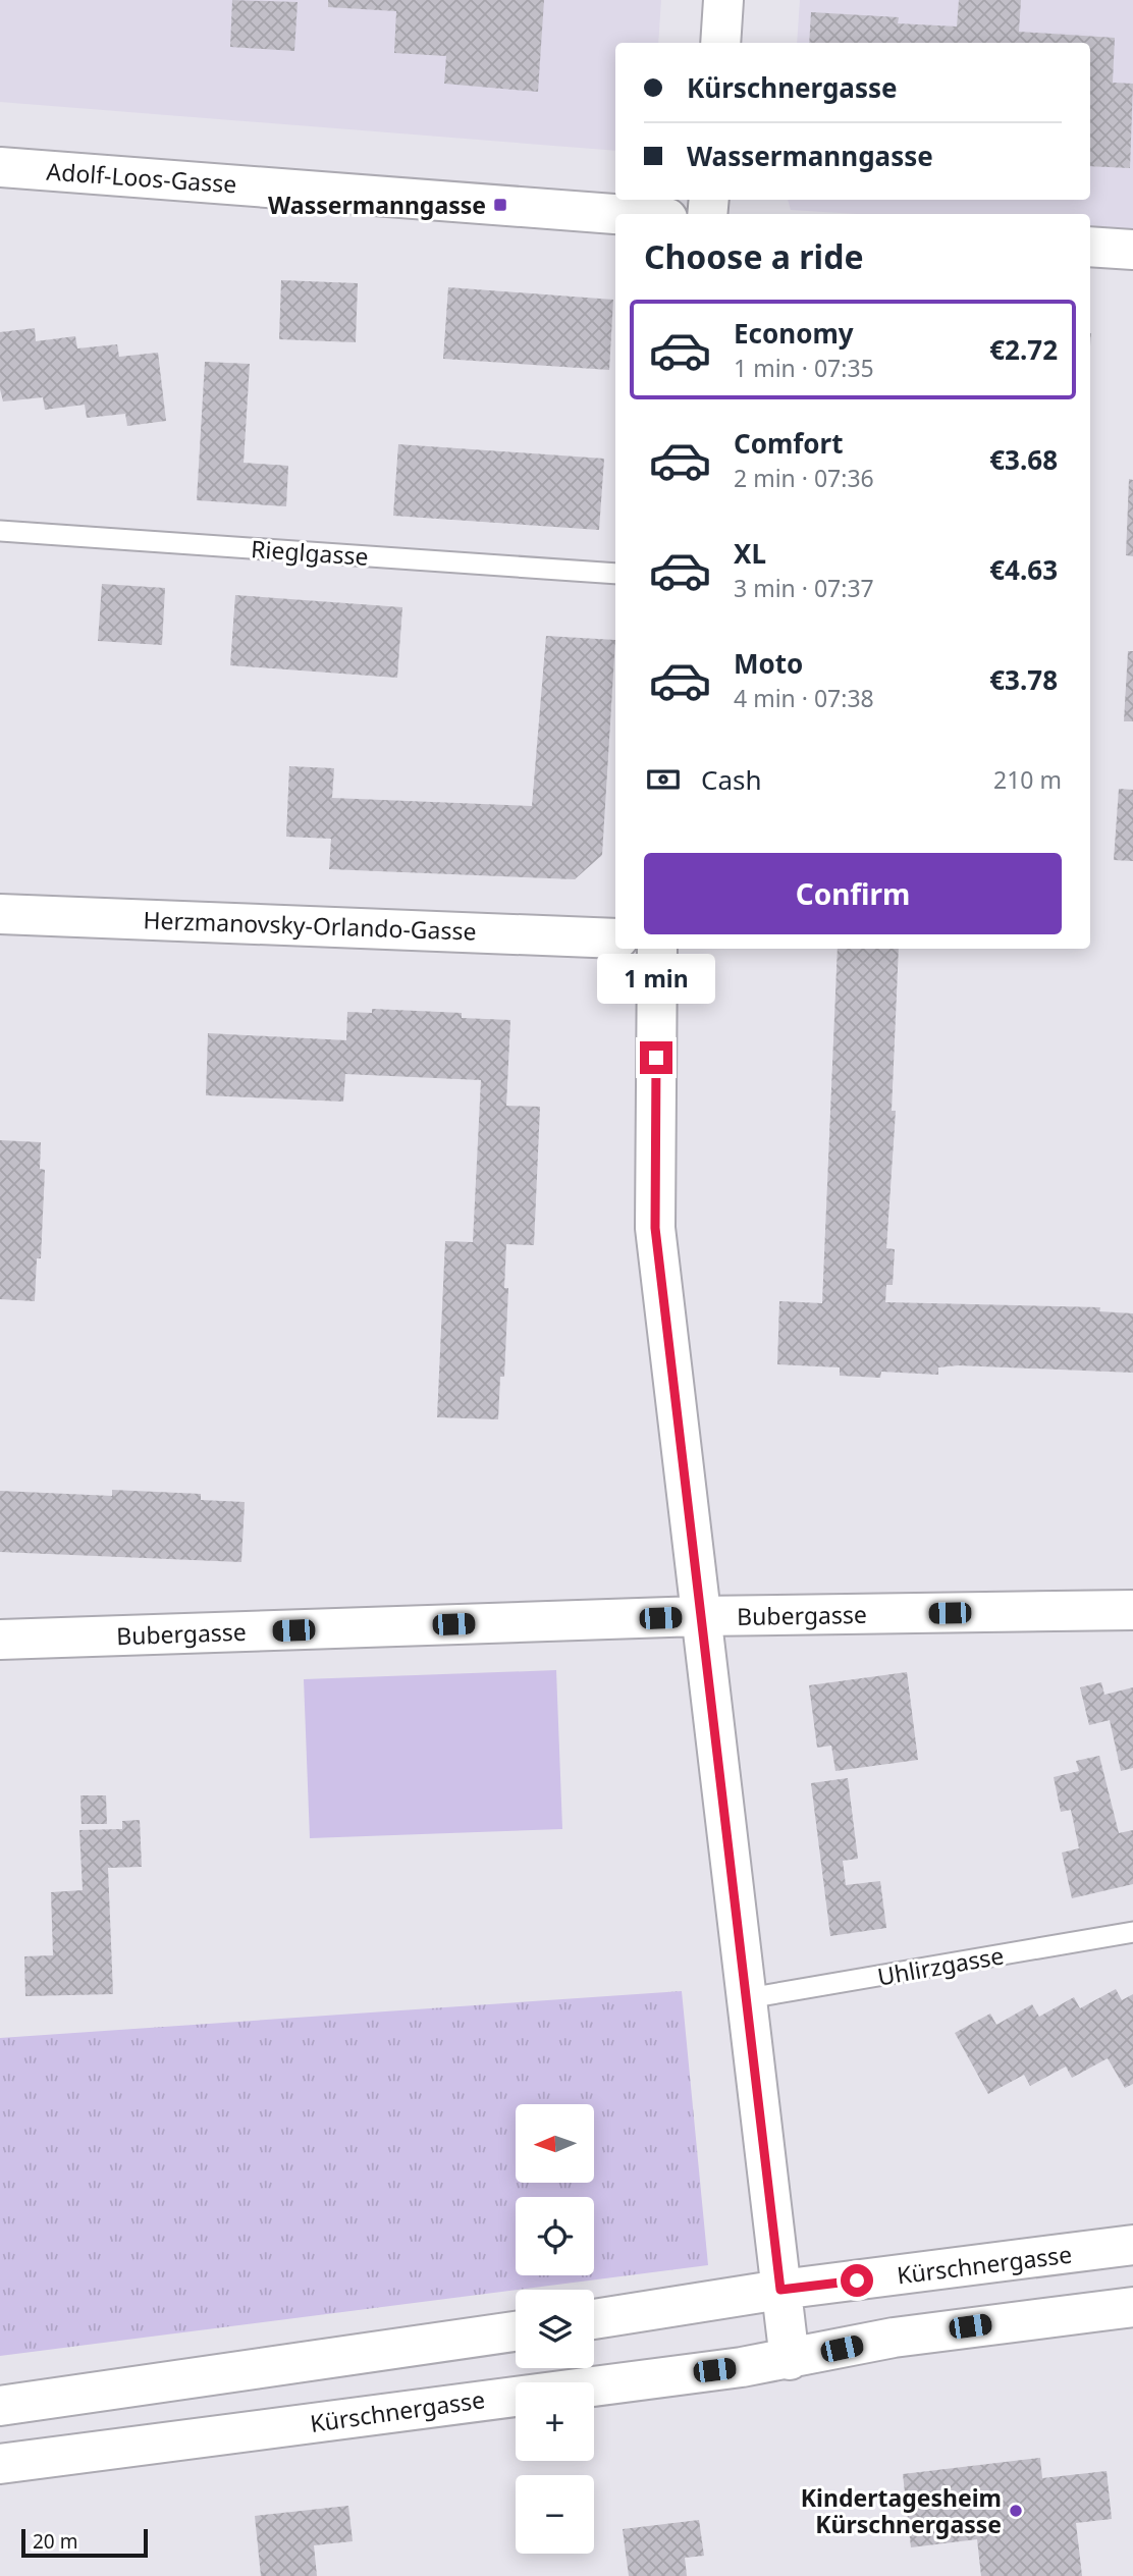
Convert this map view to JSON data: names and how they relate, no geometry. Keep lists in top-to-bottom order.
{
  "streets": {
    "street": [
      "Adolf-Loos-Gasse",
      "Herzmanovsky-Orlando-Gasse",
      "Bubergasse",
      "Kürschnergasse"
    ],
    "lane": ["Rieglgasse", "Uhlirzgasse"]
  },
  "places": {
    "transit": ["Wassermanngasse"],
    "other": ["Kindertagesheim Kürschnergasse"]
  },
  "scale_bar": "20 m",
  "north": "left",
  "page": {
    "banner": ["Kürschnergasse", "Wassermanngasse"],
    "heading": "Choose a ride",
    "list": [
      {
        "name": "Economy",
        "note": "1 min · 07:35",
        "value": "€2.72"
      },
      {
        "name": "Comfort",
        "note": "2 min · 07:36",
        "value": "€3.68"
      },
      {
        "name": "XL",
        "note": "3 min · 07:37",
        "value": "€4.63"
      },
      {
        "name": "Moto",
        "note": "4 min · 07:38",
        "value": "€3.78"
      }
    ],
    "pay": ["Cash", "210 m"],
    "buttons": "Confirm",
    "bubble": "1 min",
    "map_buttons": ["+", "−"],
    "scale": "20 m"
  }
}
